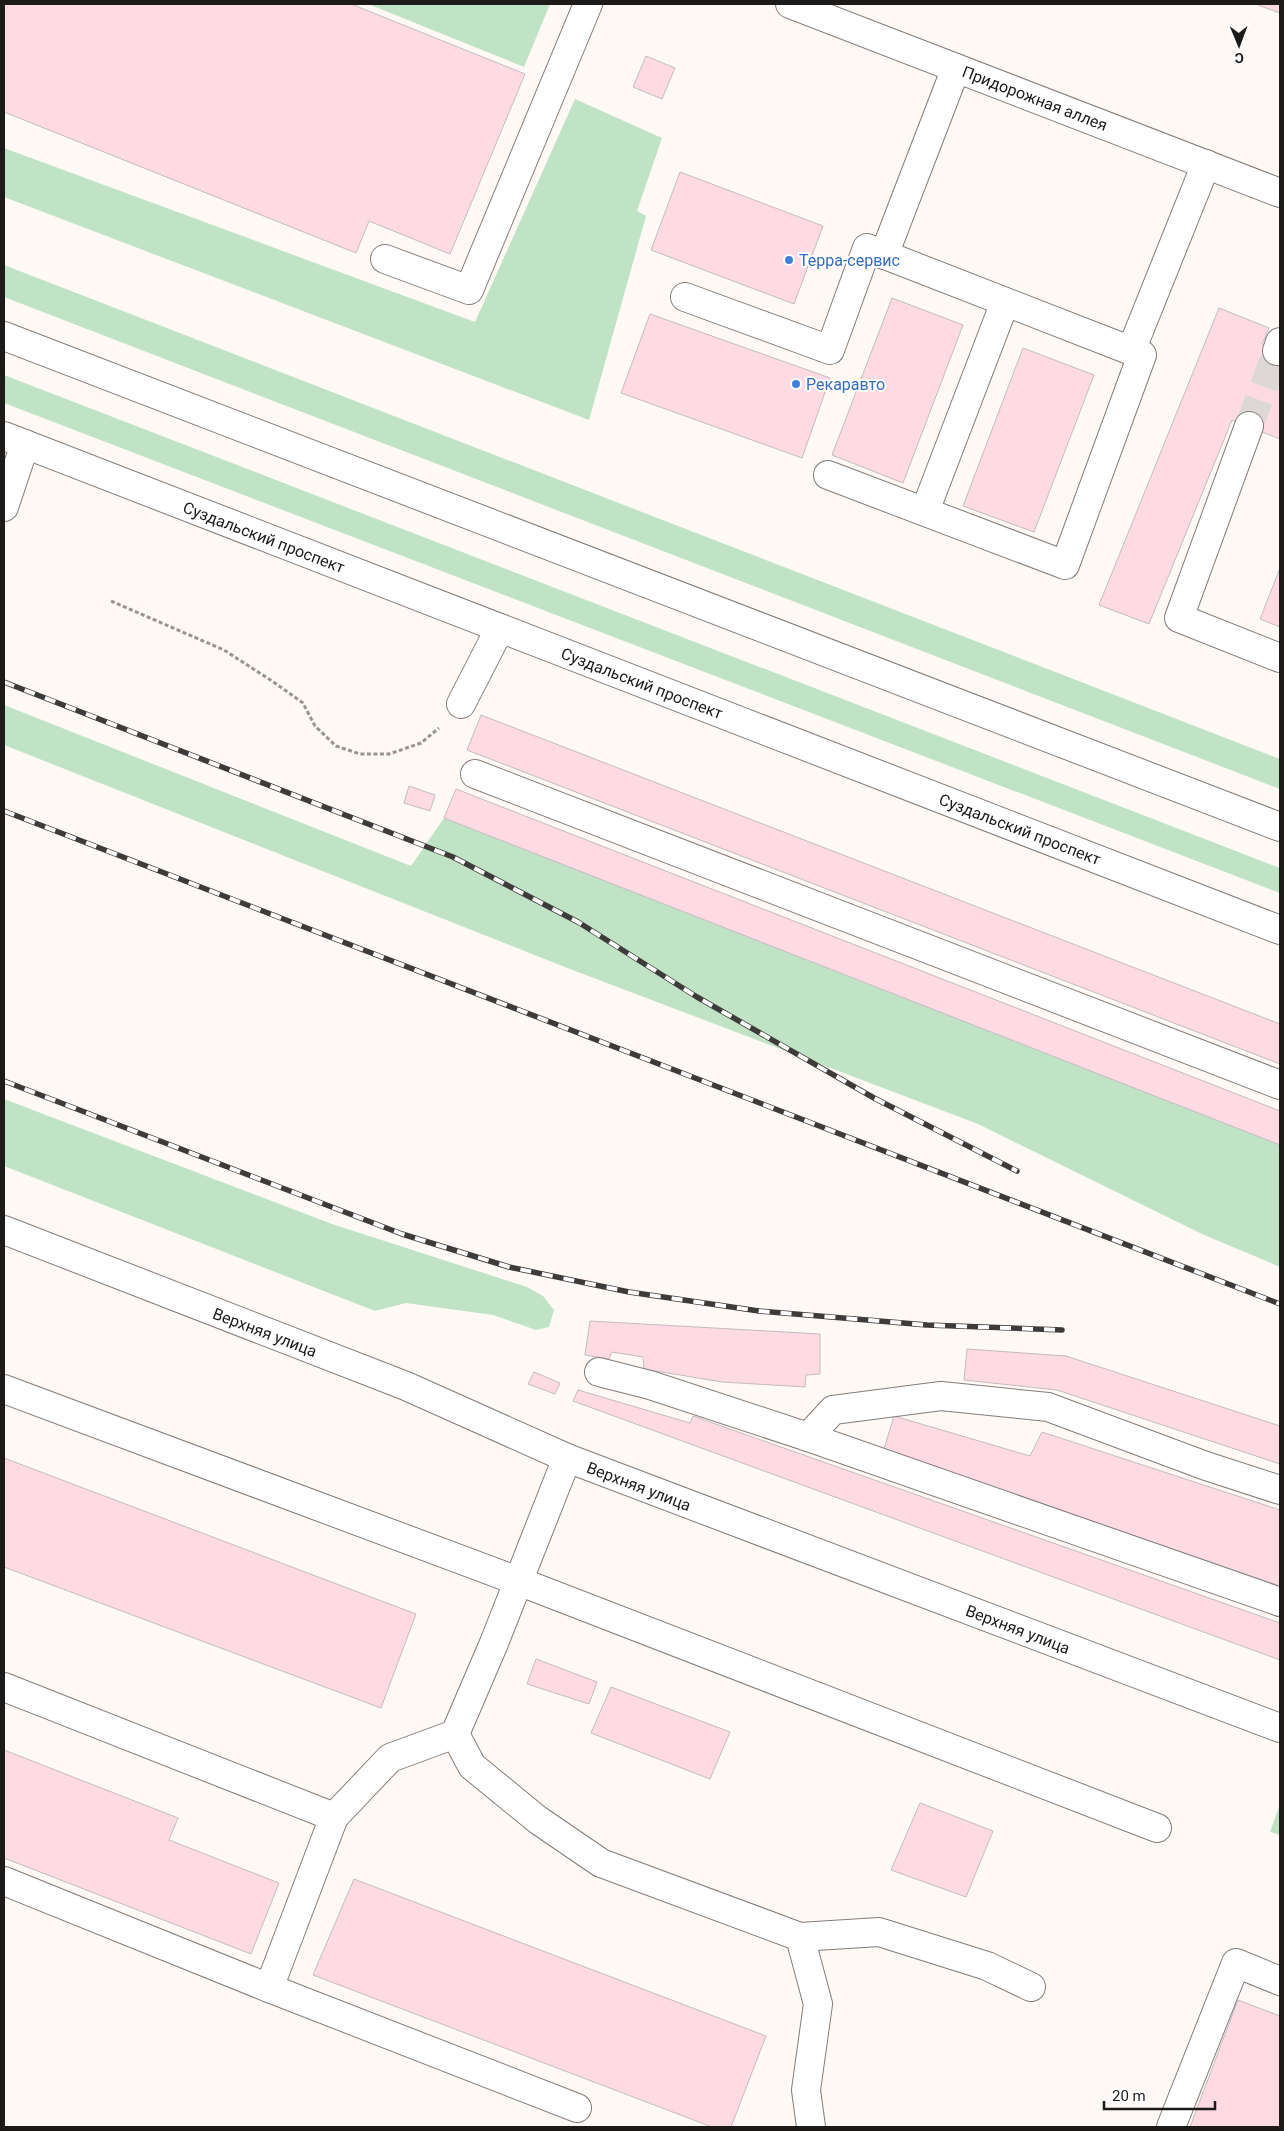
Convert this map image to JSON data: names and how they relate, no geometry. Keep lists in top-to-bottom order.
{
  "streets": {
    "main road": ["Придорожная аллея", "Суздальский проспект", "Верхняя улица"]
  },
  "places": ["Терра-сервис", "Рекаравто"],
  "scale_bar": "20 m",
  "north": "bottom"
}
